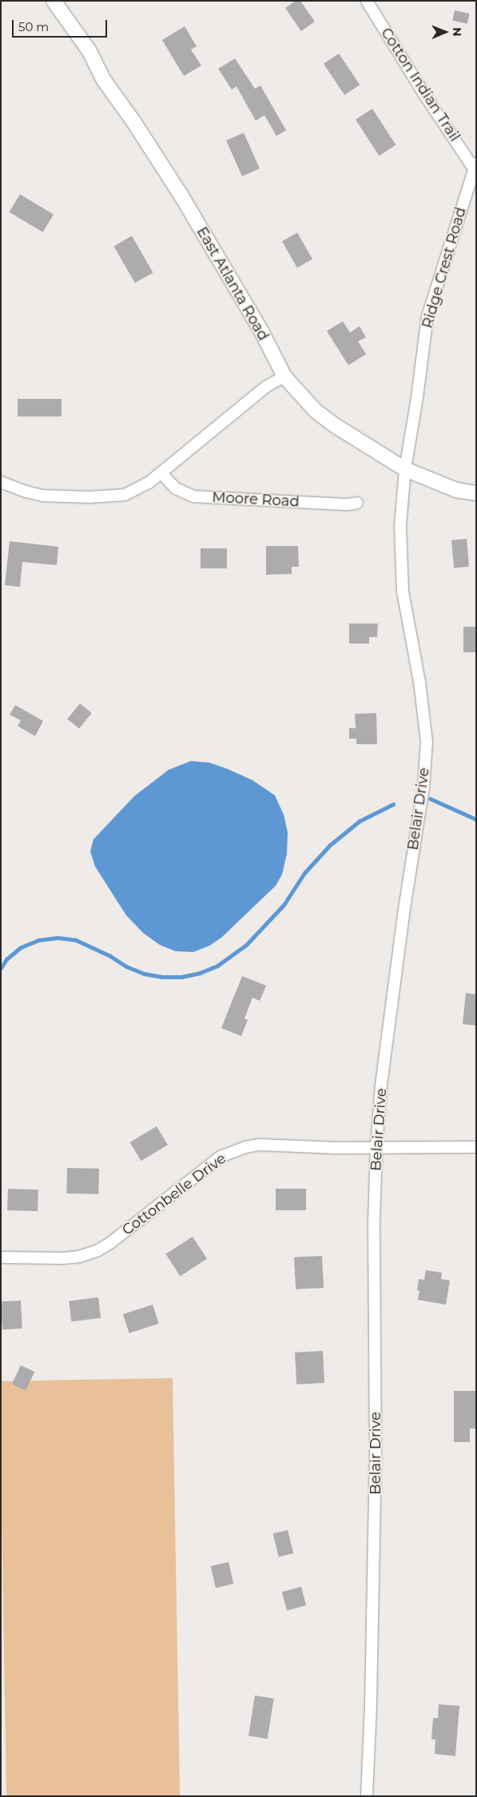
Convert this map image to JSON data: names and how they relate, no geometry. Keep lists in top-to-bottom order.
{
  "streets": {
    "street": [
      "Cotton Indian Trail",
      "Ridge Crest Road",
      "East Atlanta Road",
      "Moore Road",
      "Belair Drive",
      "Cottonbelle Drive"
    ]
  },
  "crossings": [
    ["Cotton Indian Trail", "Ridge Crest Road"],
    ["Ridge Crest Road", "East Atlanta Road"],
    ["Ridge Crest Road", "Belair Drive"],
    ["East Atlanta Road", "Belair Drive"],
    ["Belair Drive", "Cottonbelle Drive"]
  ],
  "scale_bar": "50 m",
  "north": "right"
}
